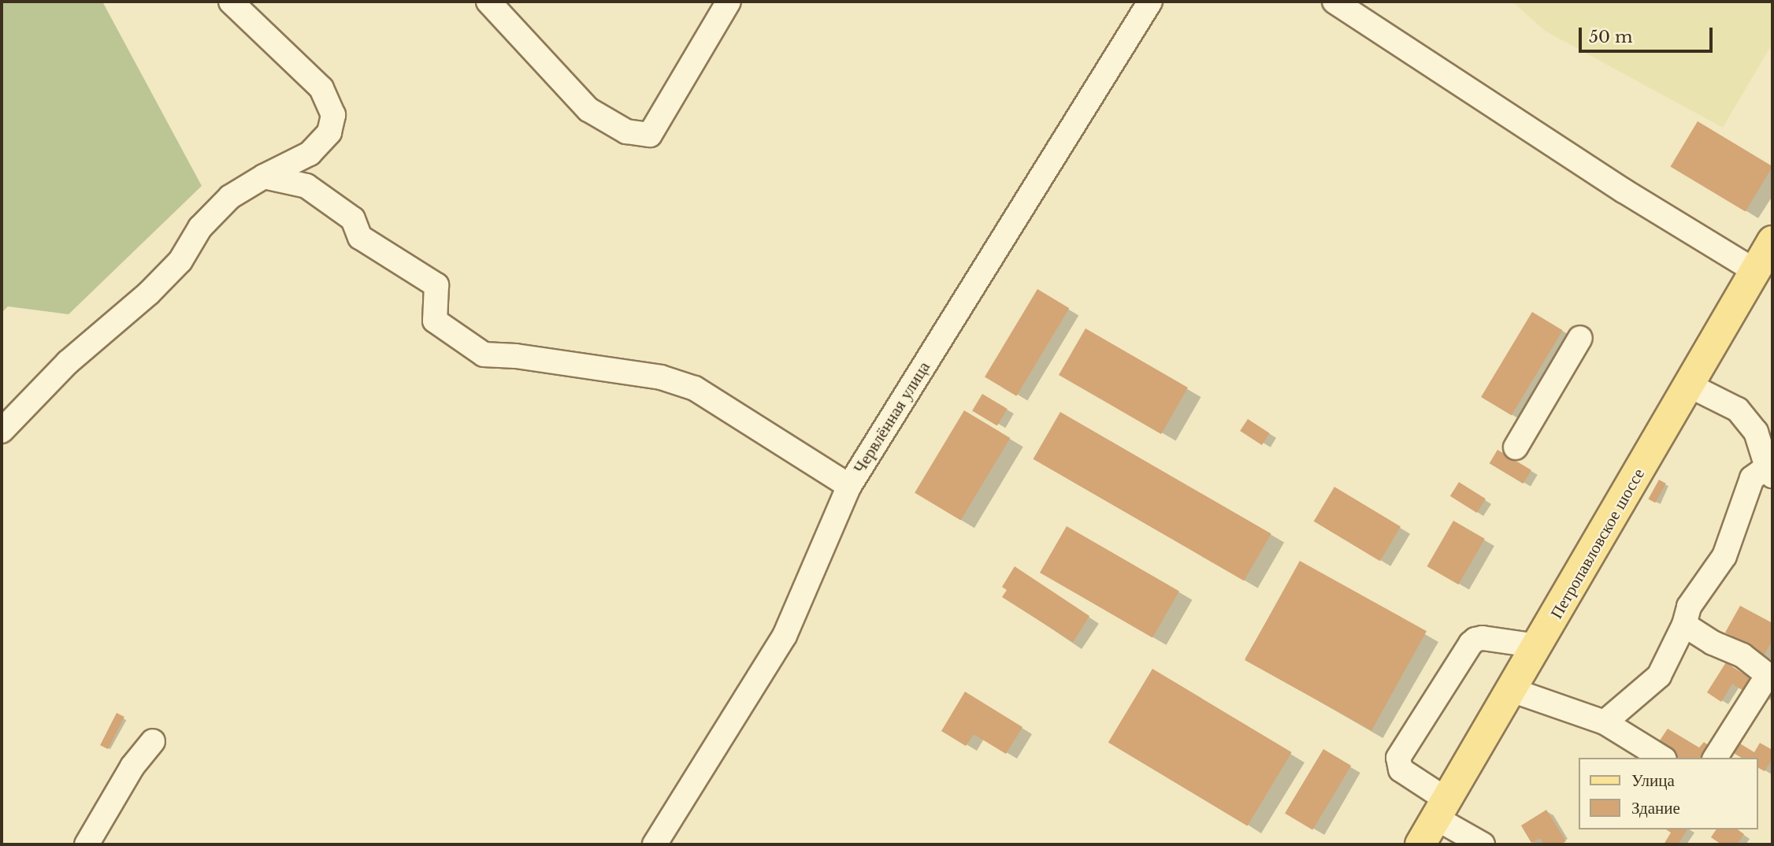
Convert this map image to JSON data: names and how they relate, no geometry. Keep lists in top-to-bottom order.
{
  "streets": {
    "main road": ["Петропавловское шоссе"],
    "street": ["Червлённая улица"]
  },
  "legend": ["Улица", "Здание"],
  "scale_bar": "50 m"
}
